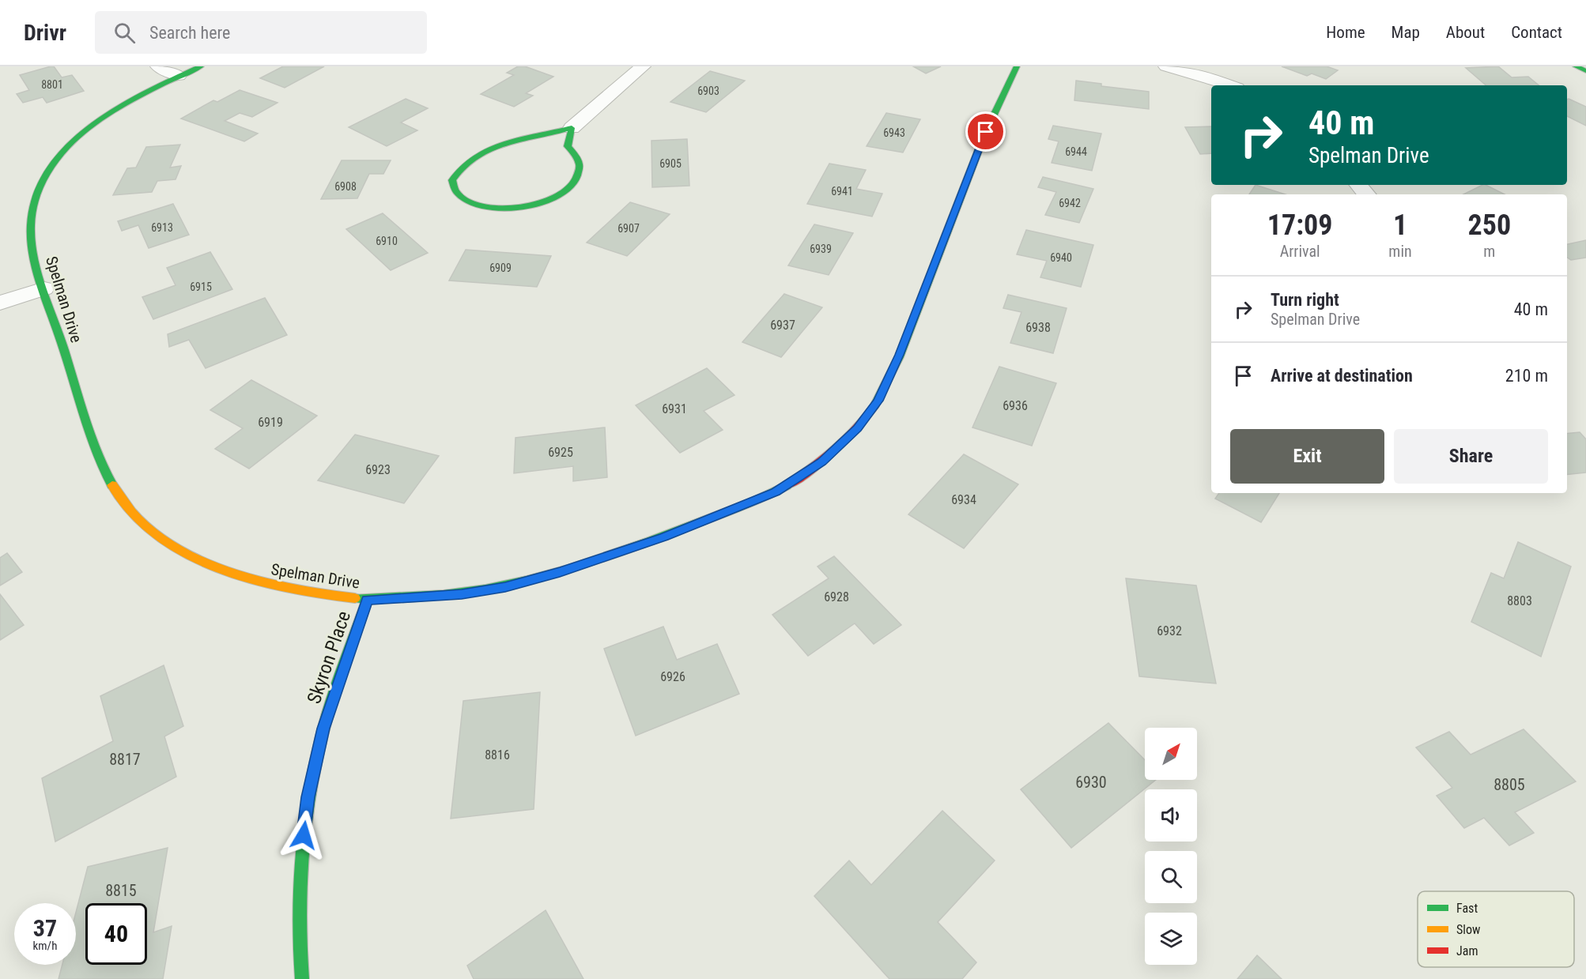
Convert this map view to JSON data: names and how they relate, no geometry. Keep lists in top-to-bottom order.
{
  "streets": {
    "street": ["Spelman Drive", "Skyron Place"]
  },
  "crossings": [
    ["Spelman Drive", "Skyron Place"]
  ],
  "house_numbers": [
    "8801",
    "6903",
    "6943",
    "6944",
    "6905",
    "6908",
    "6941",
    "6942",
    "6913",
    "6907",
    "6910",
    "6939",
    "6940",
    "6909",
    "6915",
    "6937",
    "6938",
    "6936",
    "6931",
    "6919",
    "6925",
    "6923",
    "6934",
    "6928",
    "8803",
    "6932",
    "6926",
    "8816",
    "8817",
    "6930",
    "8805",
    "8815"
  ],
  "legend": ["Fast", "Slow", "Jam"],
  "north": "top right",
  "page": {
    "header": "Drivr",
    "search": "Search here",
    "nav": [
      "Home",
      "Map",
      "About",
      "Contact"
    ],
    "turn": ["40 m", "Spelman Drive"],
    "eta": [
      "17:09",
      "Arrival",
      "1",
      "min",
      "250",
      "m"
    ],
    "list": [
      {
        "name": "Turn right",
        "note": "Spelman Drive",
        "value": "40 m"
      },
      {
        "name": "Arrive at destination",
        "value": "210 m"
      }
    ],
    "buttons": ["Exit", "Share"],
    "speed": "37 km/h",
    "limit": "40"
  }
}
